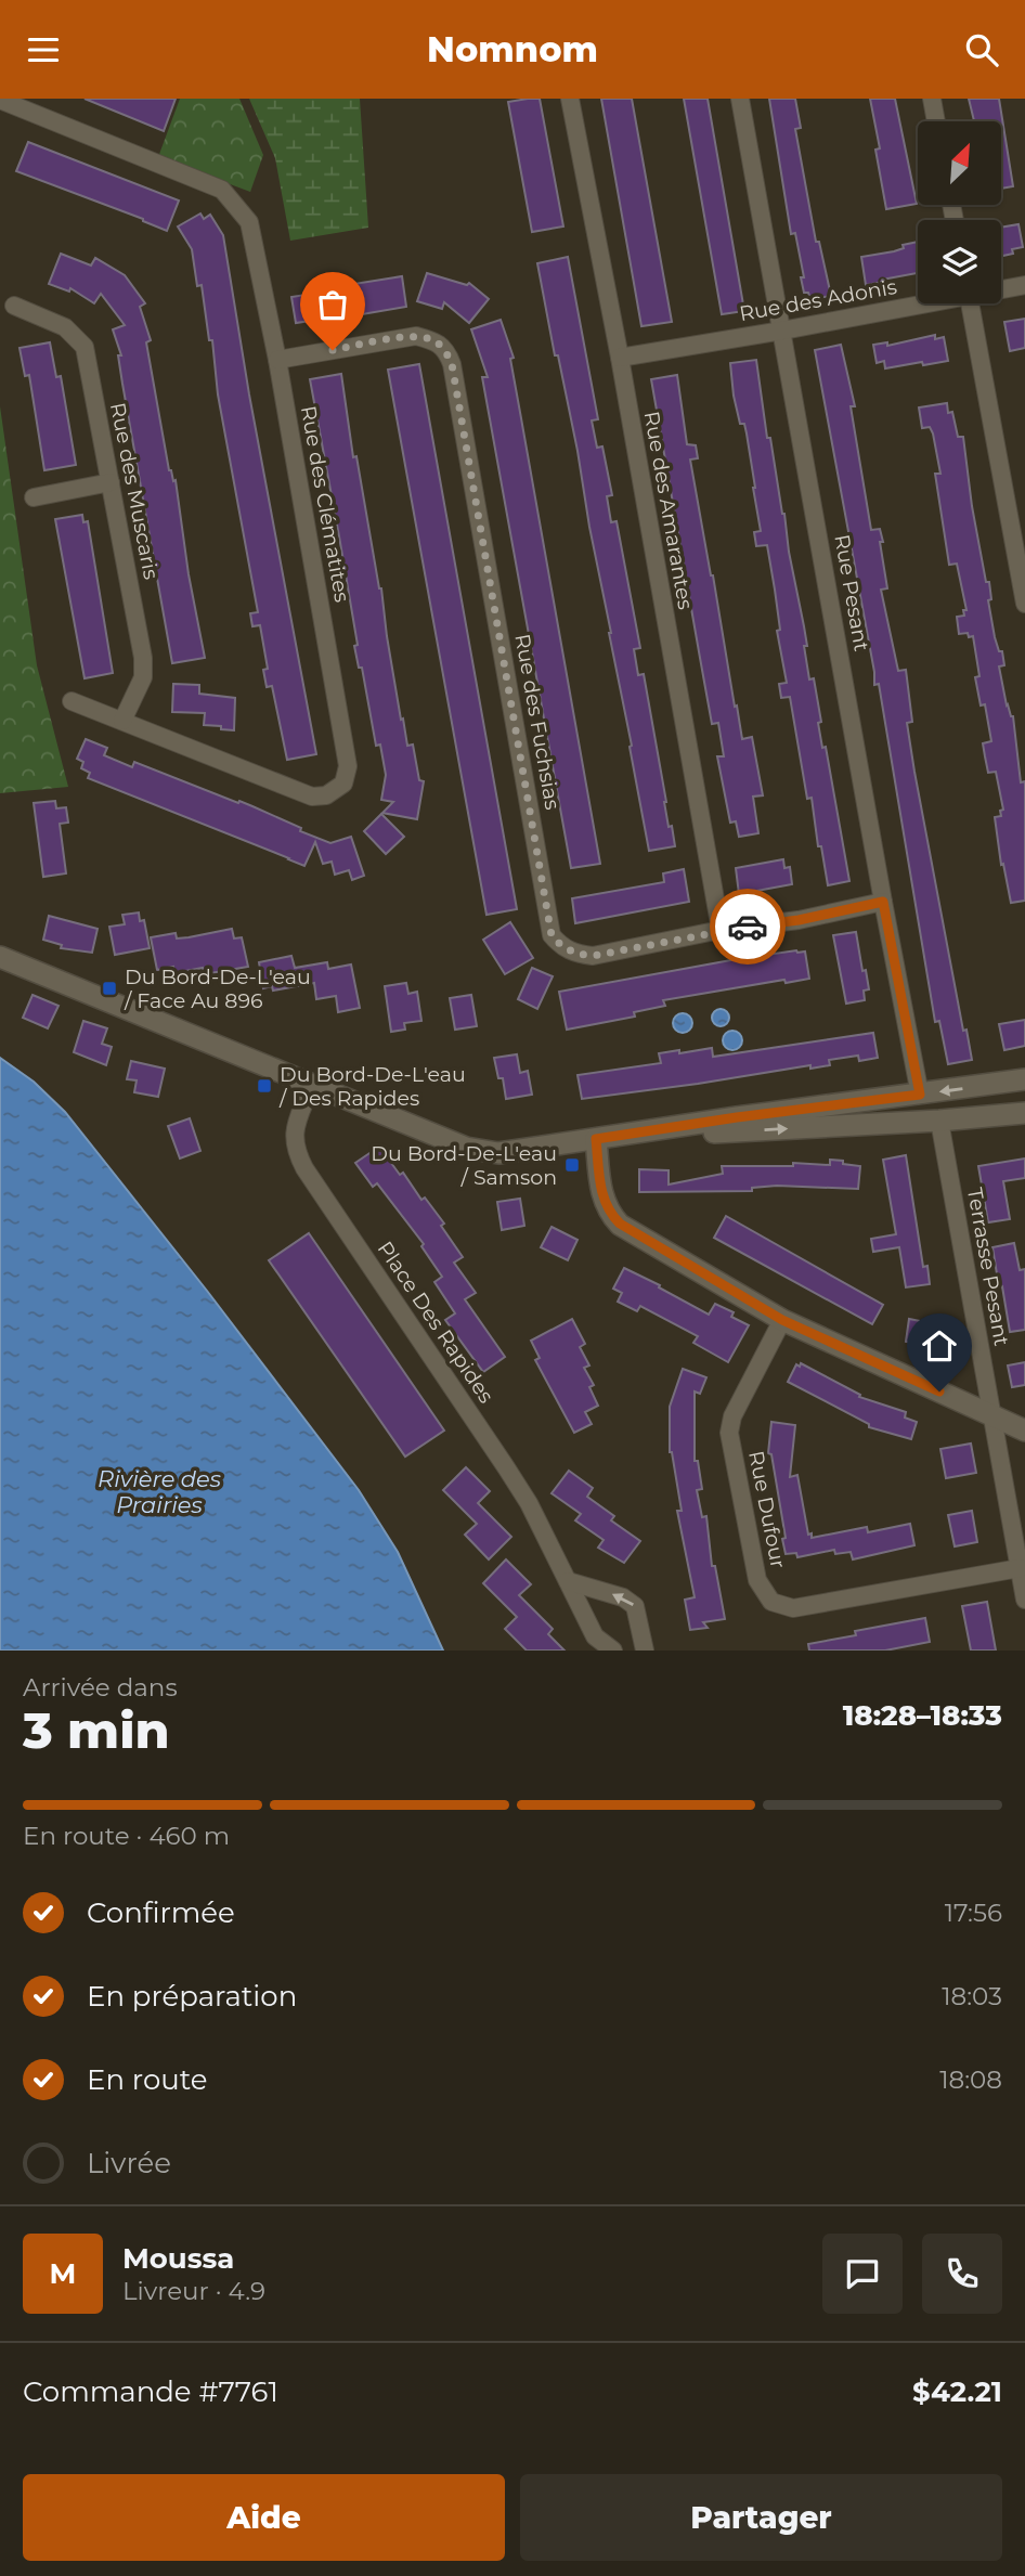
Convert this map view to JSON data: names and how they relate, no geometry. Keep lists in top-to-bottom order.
{
  "streets": {
    "street": [
      "Rue des Adonis",
      "Rue des Muscaris",
      "Rue des Clématites",
      "Rue des Amarantes",
      "Rue Pesant",
      "Rue des Fuchsias",
      "Terrasse Pesant",
      "Place Des Rapides",
      "Rue Dufour"
    ]
  },
  "crossings": [
    ["Rue des Adonis", "Rue des Amarantes"],
    ["Rue des Adonis", "Rue Pesant"],
    ["Rue des Muscaris", "Rue des Clématites"],
    ["Rue des Clématites", "Rue des Fuchsias"],
    ["Rue des Amarantes", "Rue des Fuchsias"],
    ["Rue Pesant", "Rue des Fuchsias"],
    ["Terrasse Pesant", "Rue Dufour"]
  ],
  "water": ["Rivière des Prairies"],
  "places": {
    "transit": ["Du Bord-De-L'eau / Face Au 896", "Du Bord-De-L'eau / Des Rapides", "Du Bord-De-L'eau / Samson"]
  },
  "north": "top right",
  "page": {
    "header": "Nomnom",
    "heading": ["3 min", "Arrivée dans", "18:28–18:33"],
    "panel": [
      "Moussa",
      "Livreur · 4.9",
      "Commande #7761",
      "$42.21"
    ],
    "bar": "En route · 460 m",
    "list": [
      ["Confirmée", "17:56"],
      ["En préparation", "18:03"],
      ["En route", "18:08"],
      "Livrée"
    ],
    "round": "M",
    "buttons": ["Aide", "Partager"]
  }
}
